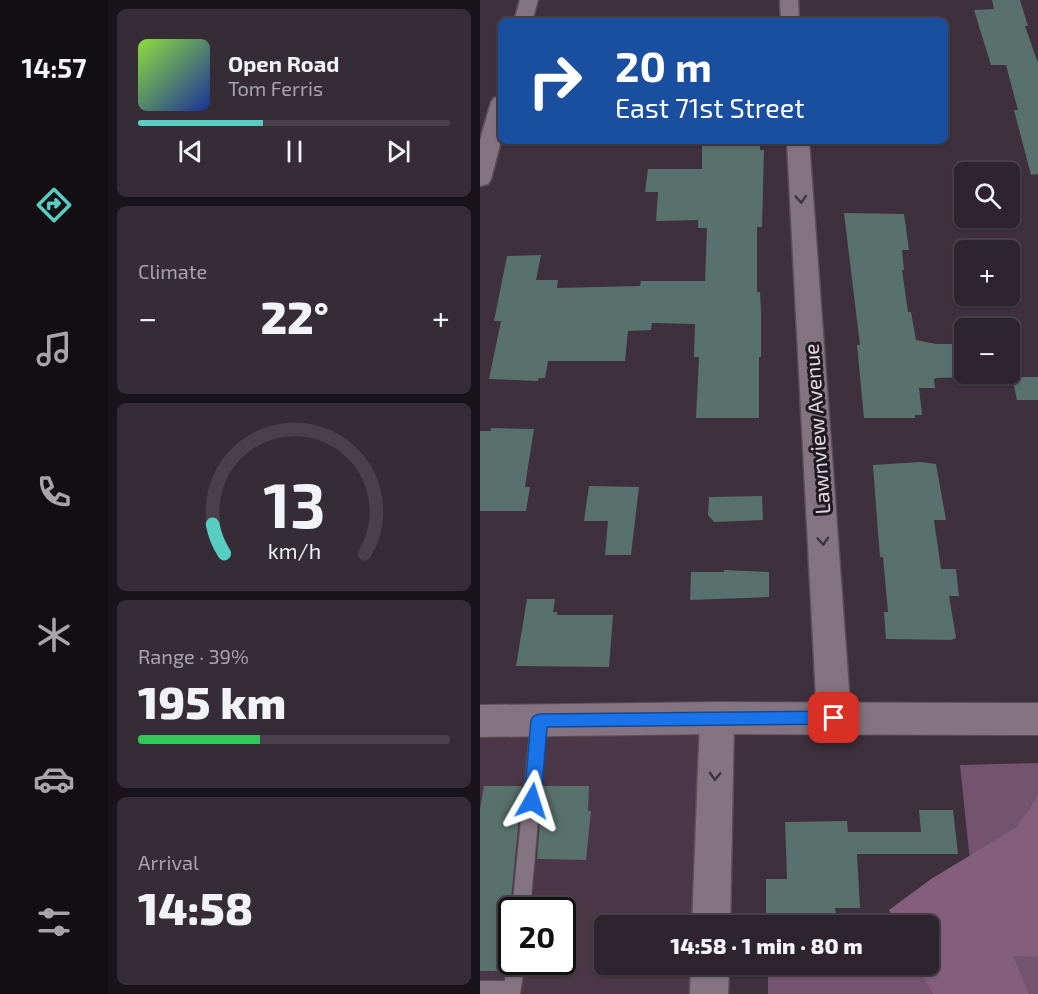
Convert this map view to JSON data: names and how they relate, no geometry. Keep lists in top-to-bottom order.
{
  "streets": {
    "street": ["Lawnview Avenue"]
  },
  "one_way": ["Lawnview Avenue"],
  "page": {
    "tabs": "14:57",
    "turn": ["20 m", "East 71st Street"],
    "song": ["Open Road", "Tom Ferris"],
    "map_buttons": ["+", "−"],
    "tile": [
      "Climate",
      ["Range · 39%", "195 km"],
      ["Arrival", "14:58"]
    ],
    "heat": ["−", "22°", "+"],
    "limit": "20",
    "trip": "14:58 · 1 min · 80 m",
    "gauge": ["13", "km/h"]
  }
}
